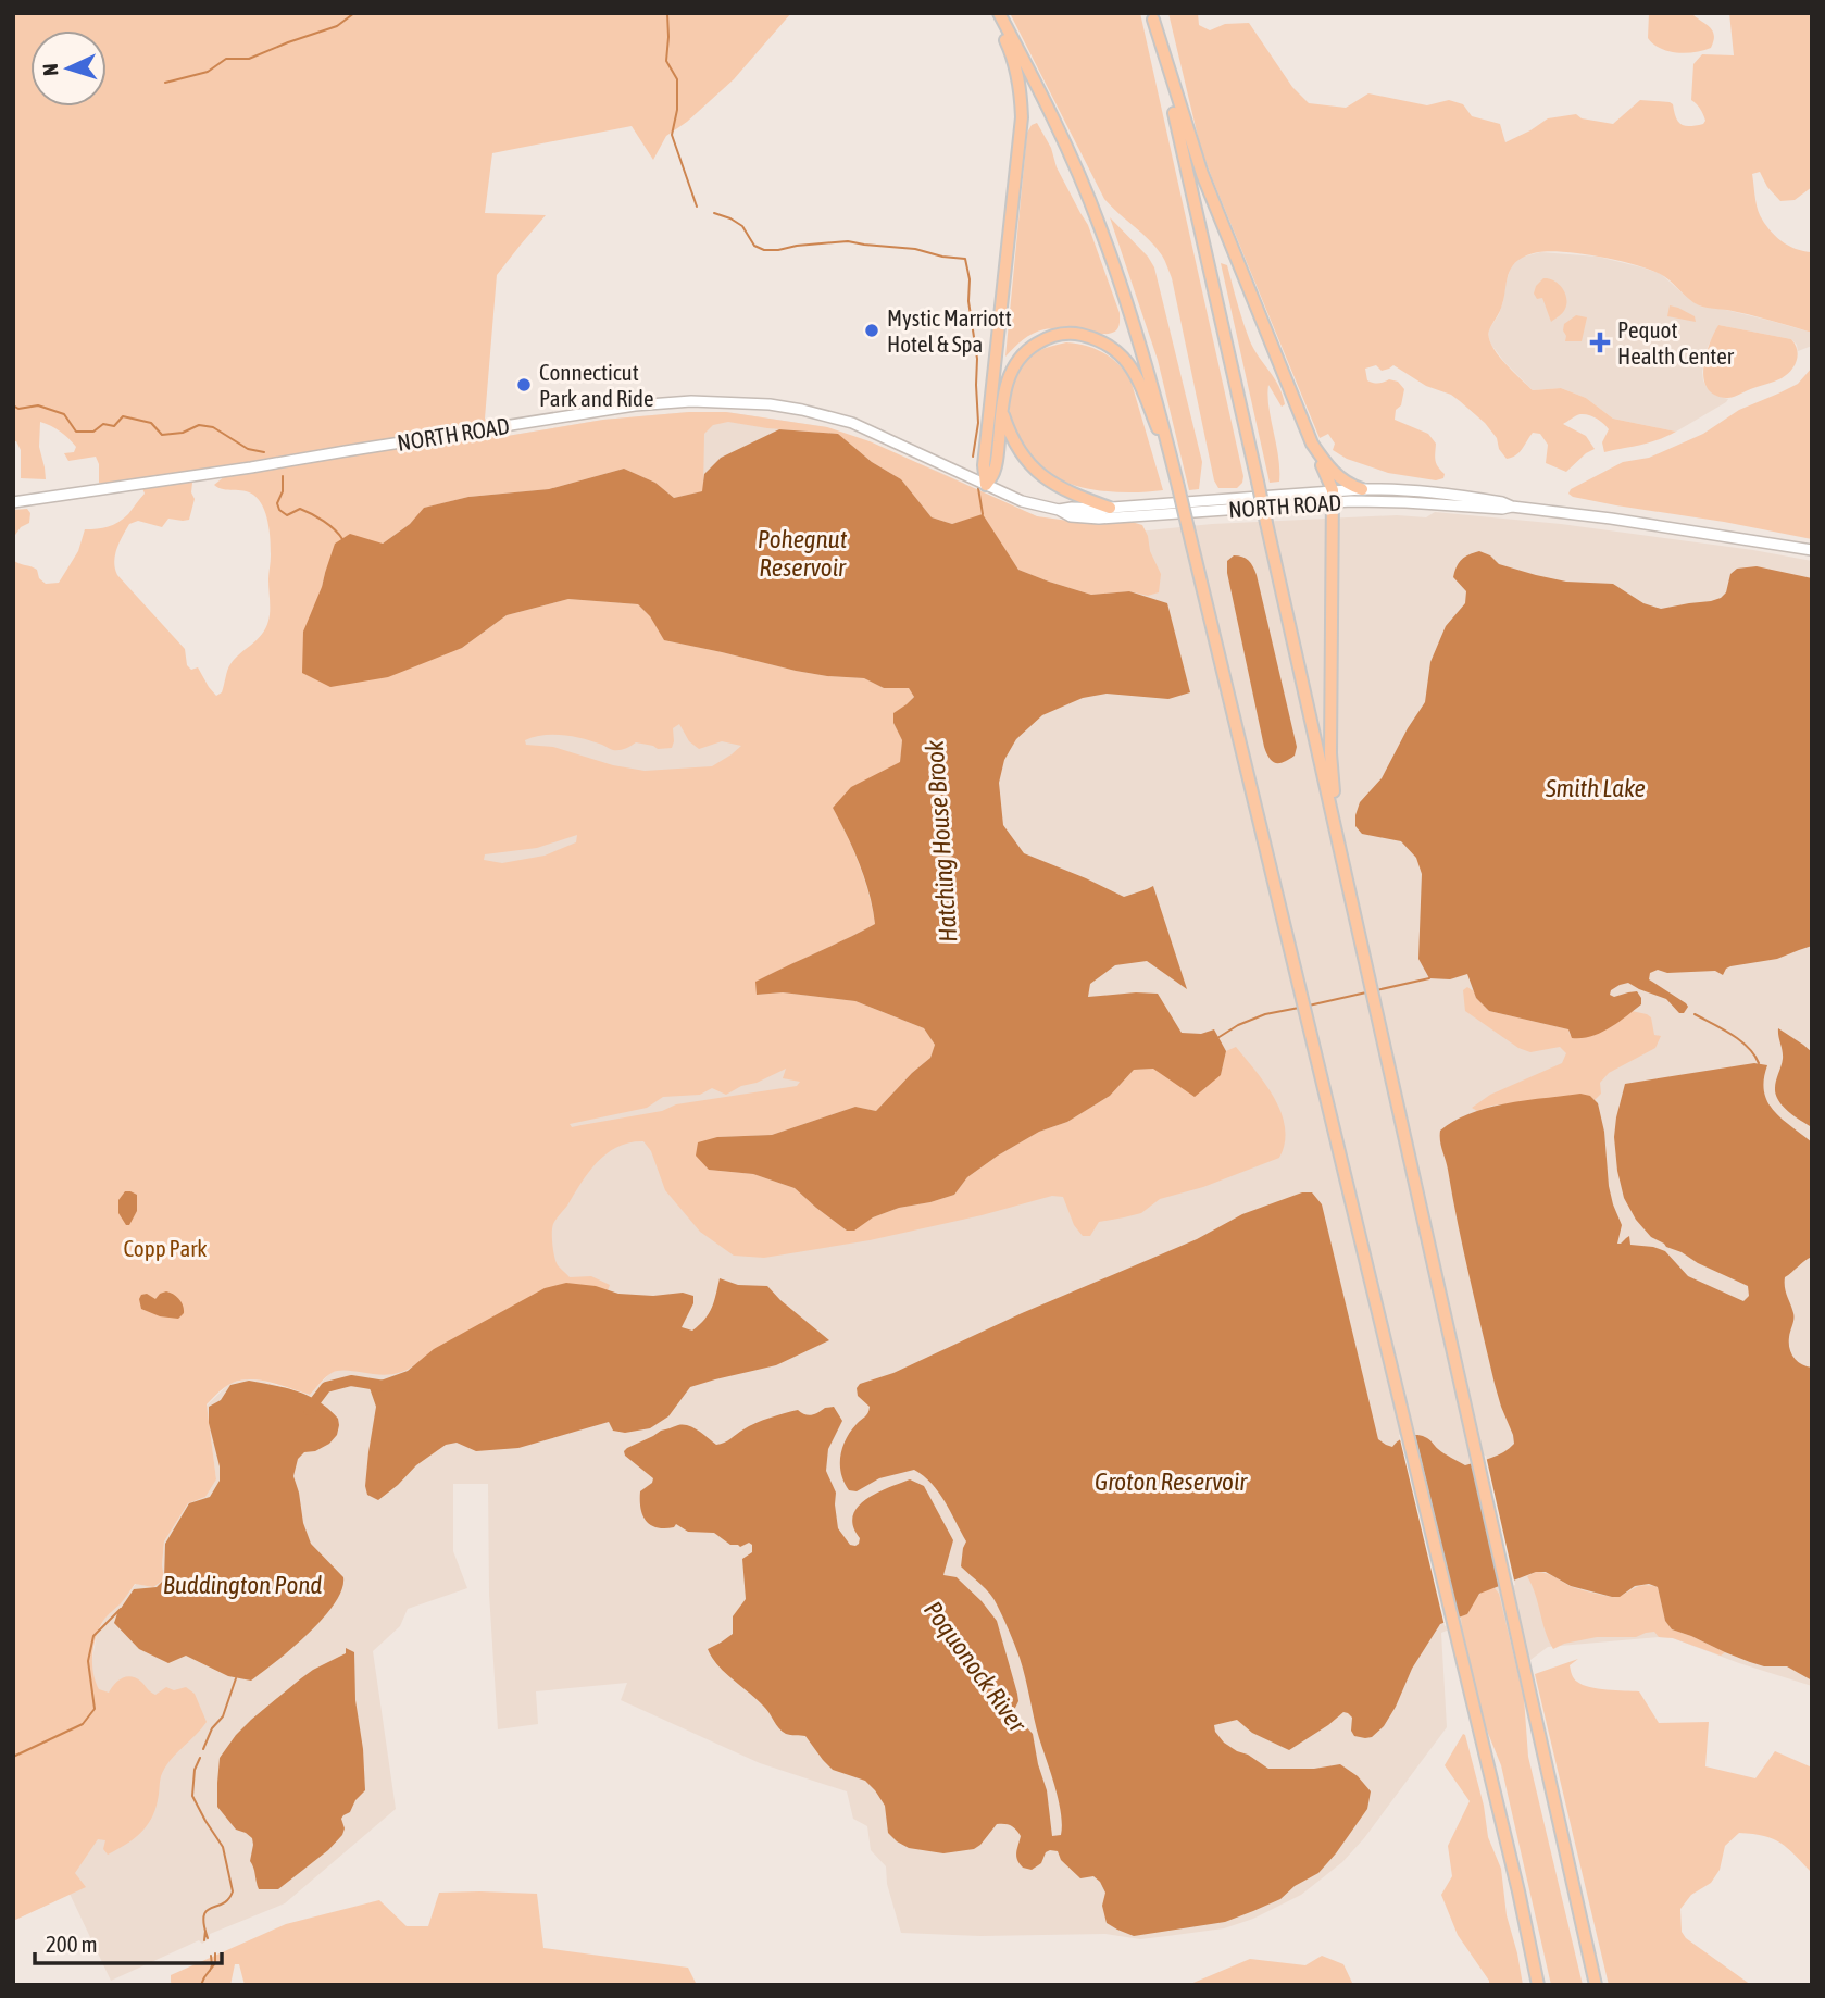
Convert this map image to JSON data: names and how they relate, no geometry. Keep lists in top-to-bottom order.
{
  "streets": {
    "main road": ["NORTH ROAD"]
  },
  "water": [
    "Pohegnut Reservoir",
    "Smith Lake",
    "Hatching House Brook",
    "Groton Reservoir",
    "Buddington Pond",
    "Poquonock River"
  ],
  "parks": ["Copp Park"],
  "places": {
    "other": ["Mystic Marriott Hotel & Spa", "Connecticut Park and Ride"],
    "health": ["Pequot Health Center"]
  },
  "scale_bar": "200 m",
  "north": "left"
}
